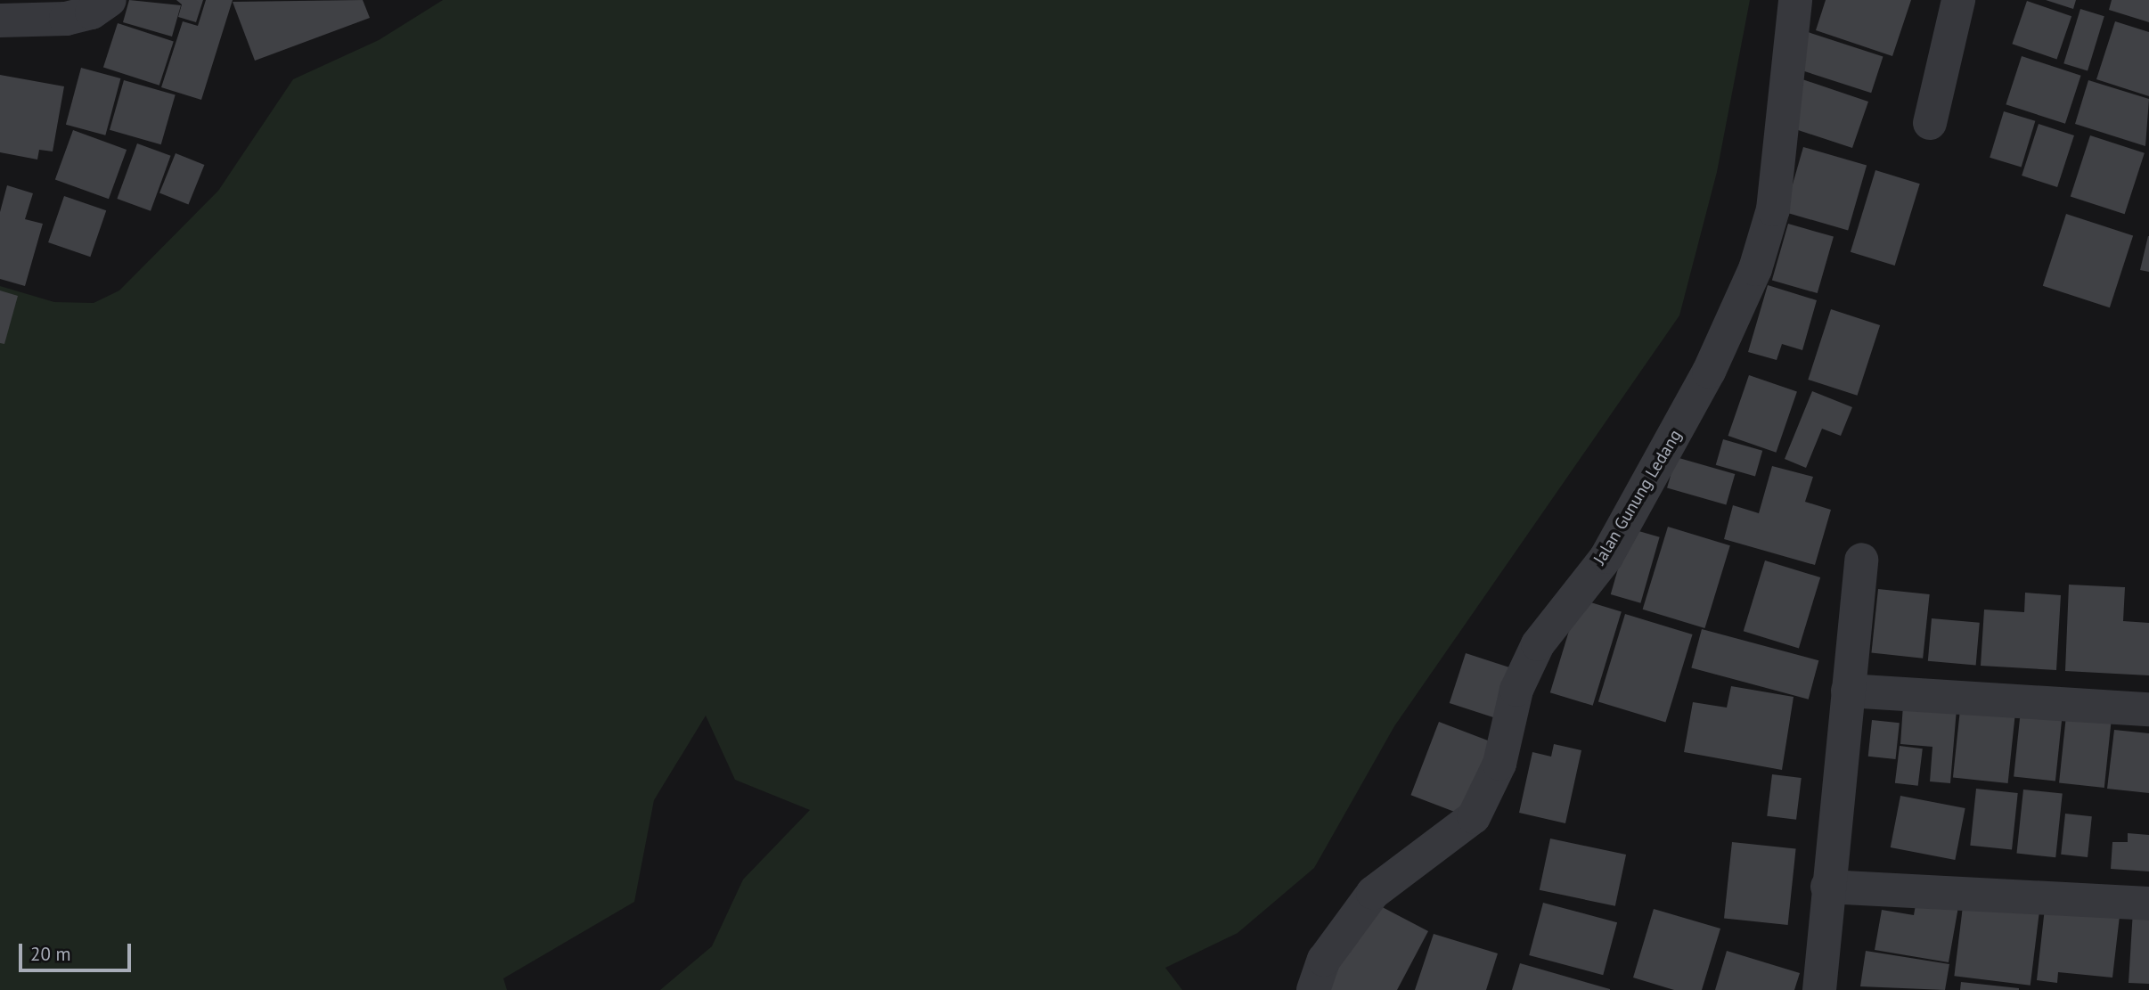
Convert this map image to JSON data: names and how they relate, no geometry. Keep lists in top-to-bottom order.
{
  "streets": {
    "street": ["Jalan Gunung Ledang"]
  },
  "scale_bar": "20 m"
}
